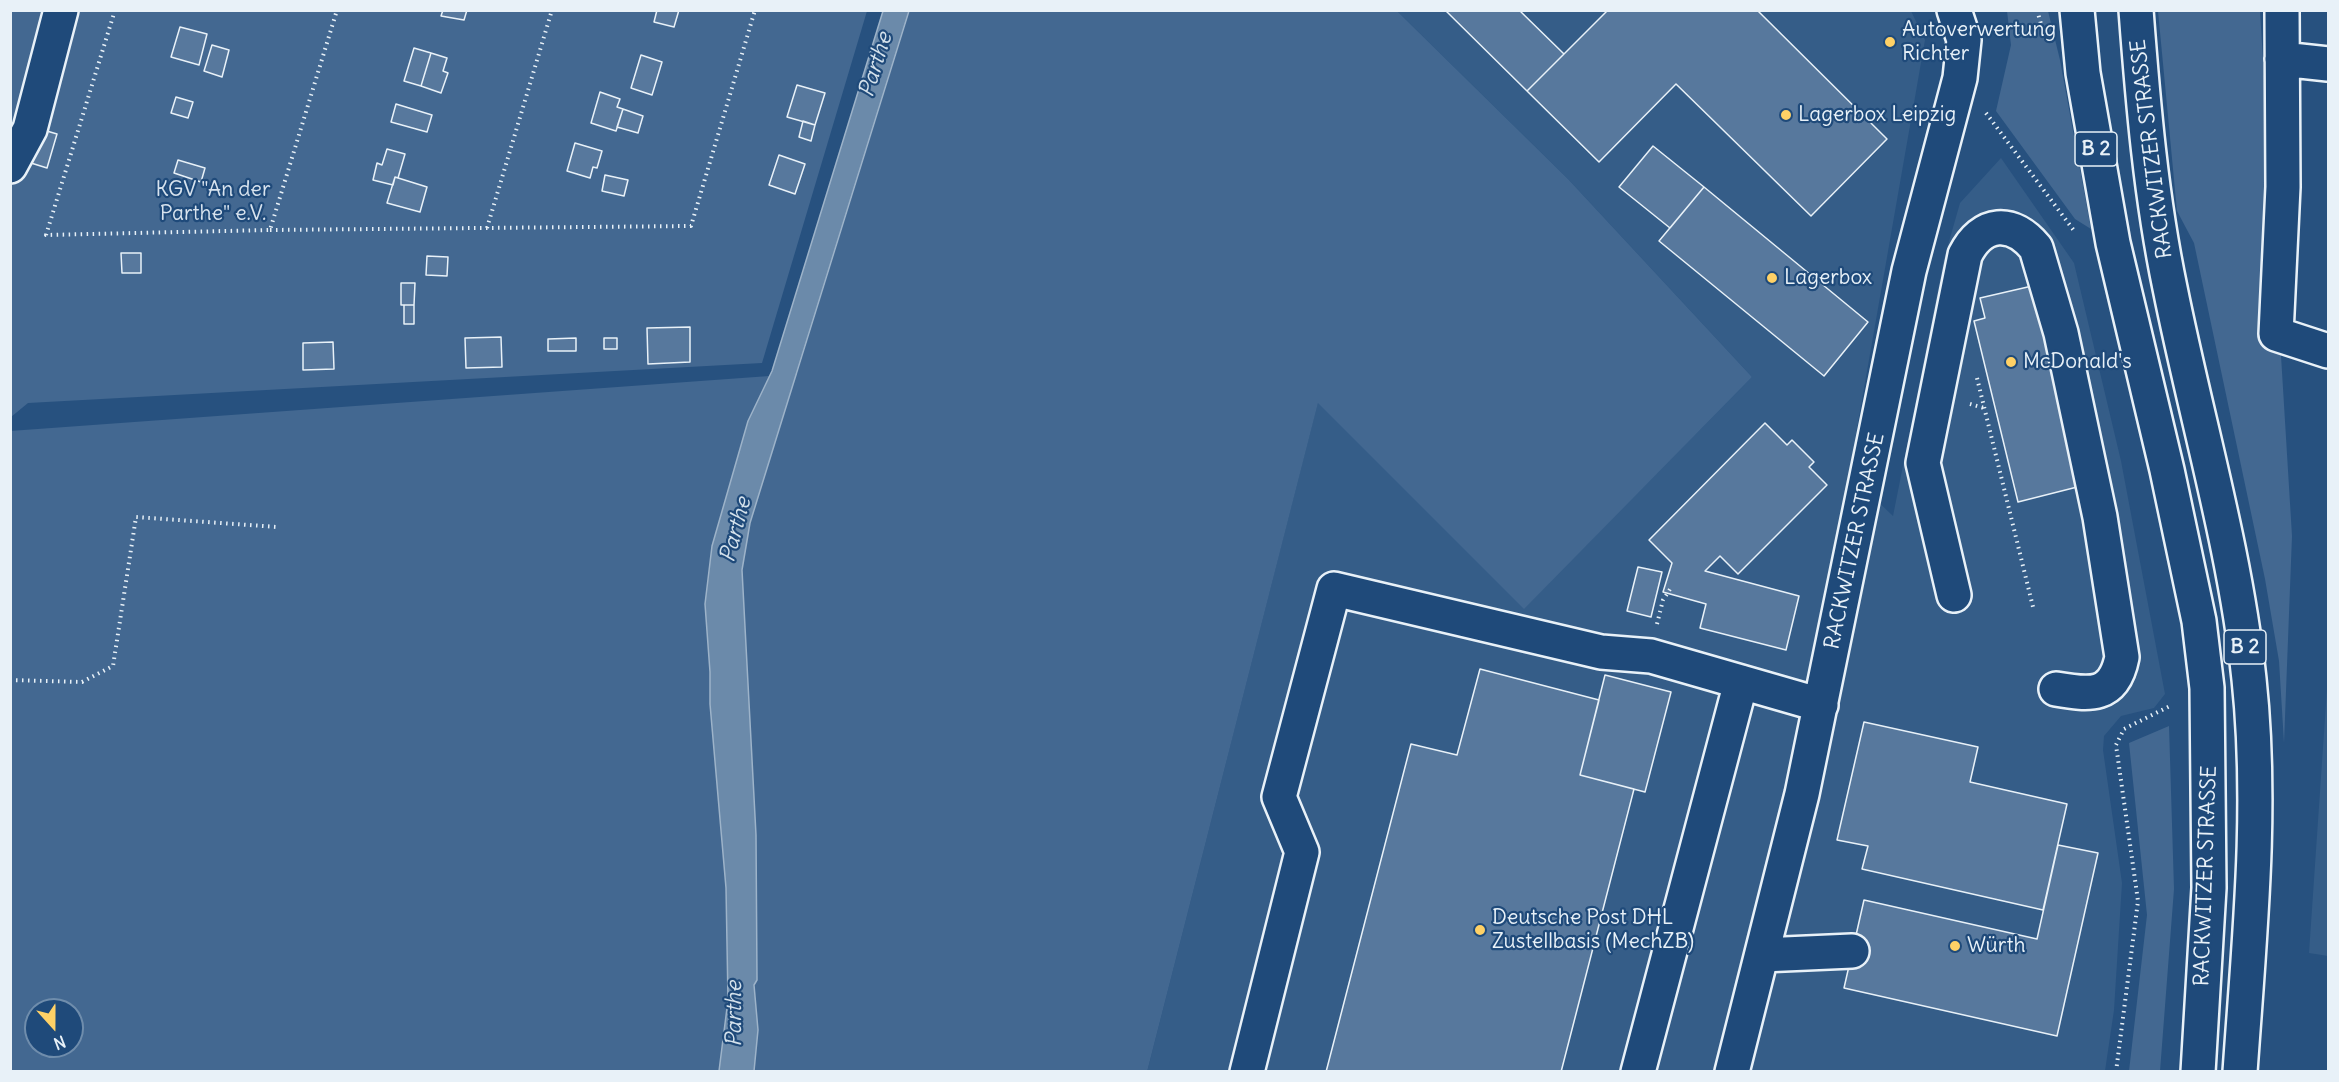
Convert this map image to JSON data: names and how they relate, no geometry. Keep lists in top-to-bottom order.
{
  "streets": {
    "main road": ["B 2", "RACKWITZER STRASSE"]
  },
  "water": ["Parthe"],
  "parks": ["KGV \"An der Parthe\" e.V."],
  "places": [
    "Autoverwertung Richter",
    "Lagerbox Leipzig",
    "Lagerbox",
    "McDonald's",
    "Deutsche Post DHL Zustellbasis (MechZB)",
    "Würth"
  ],
  "north": "bottom"
}
